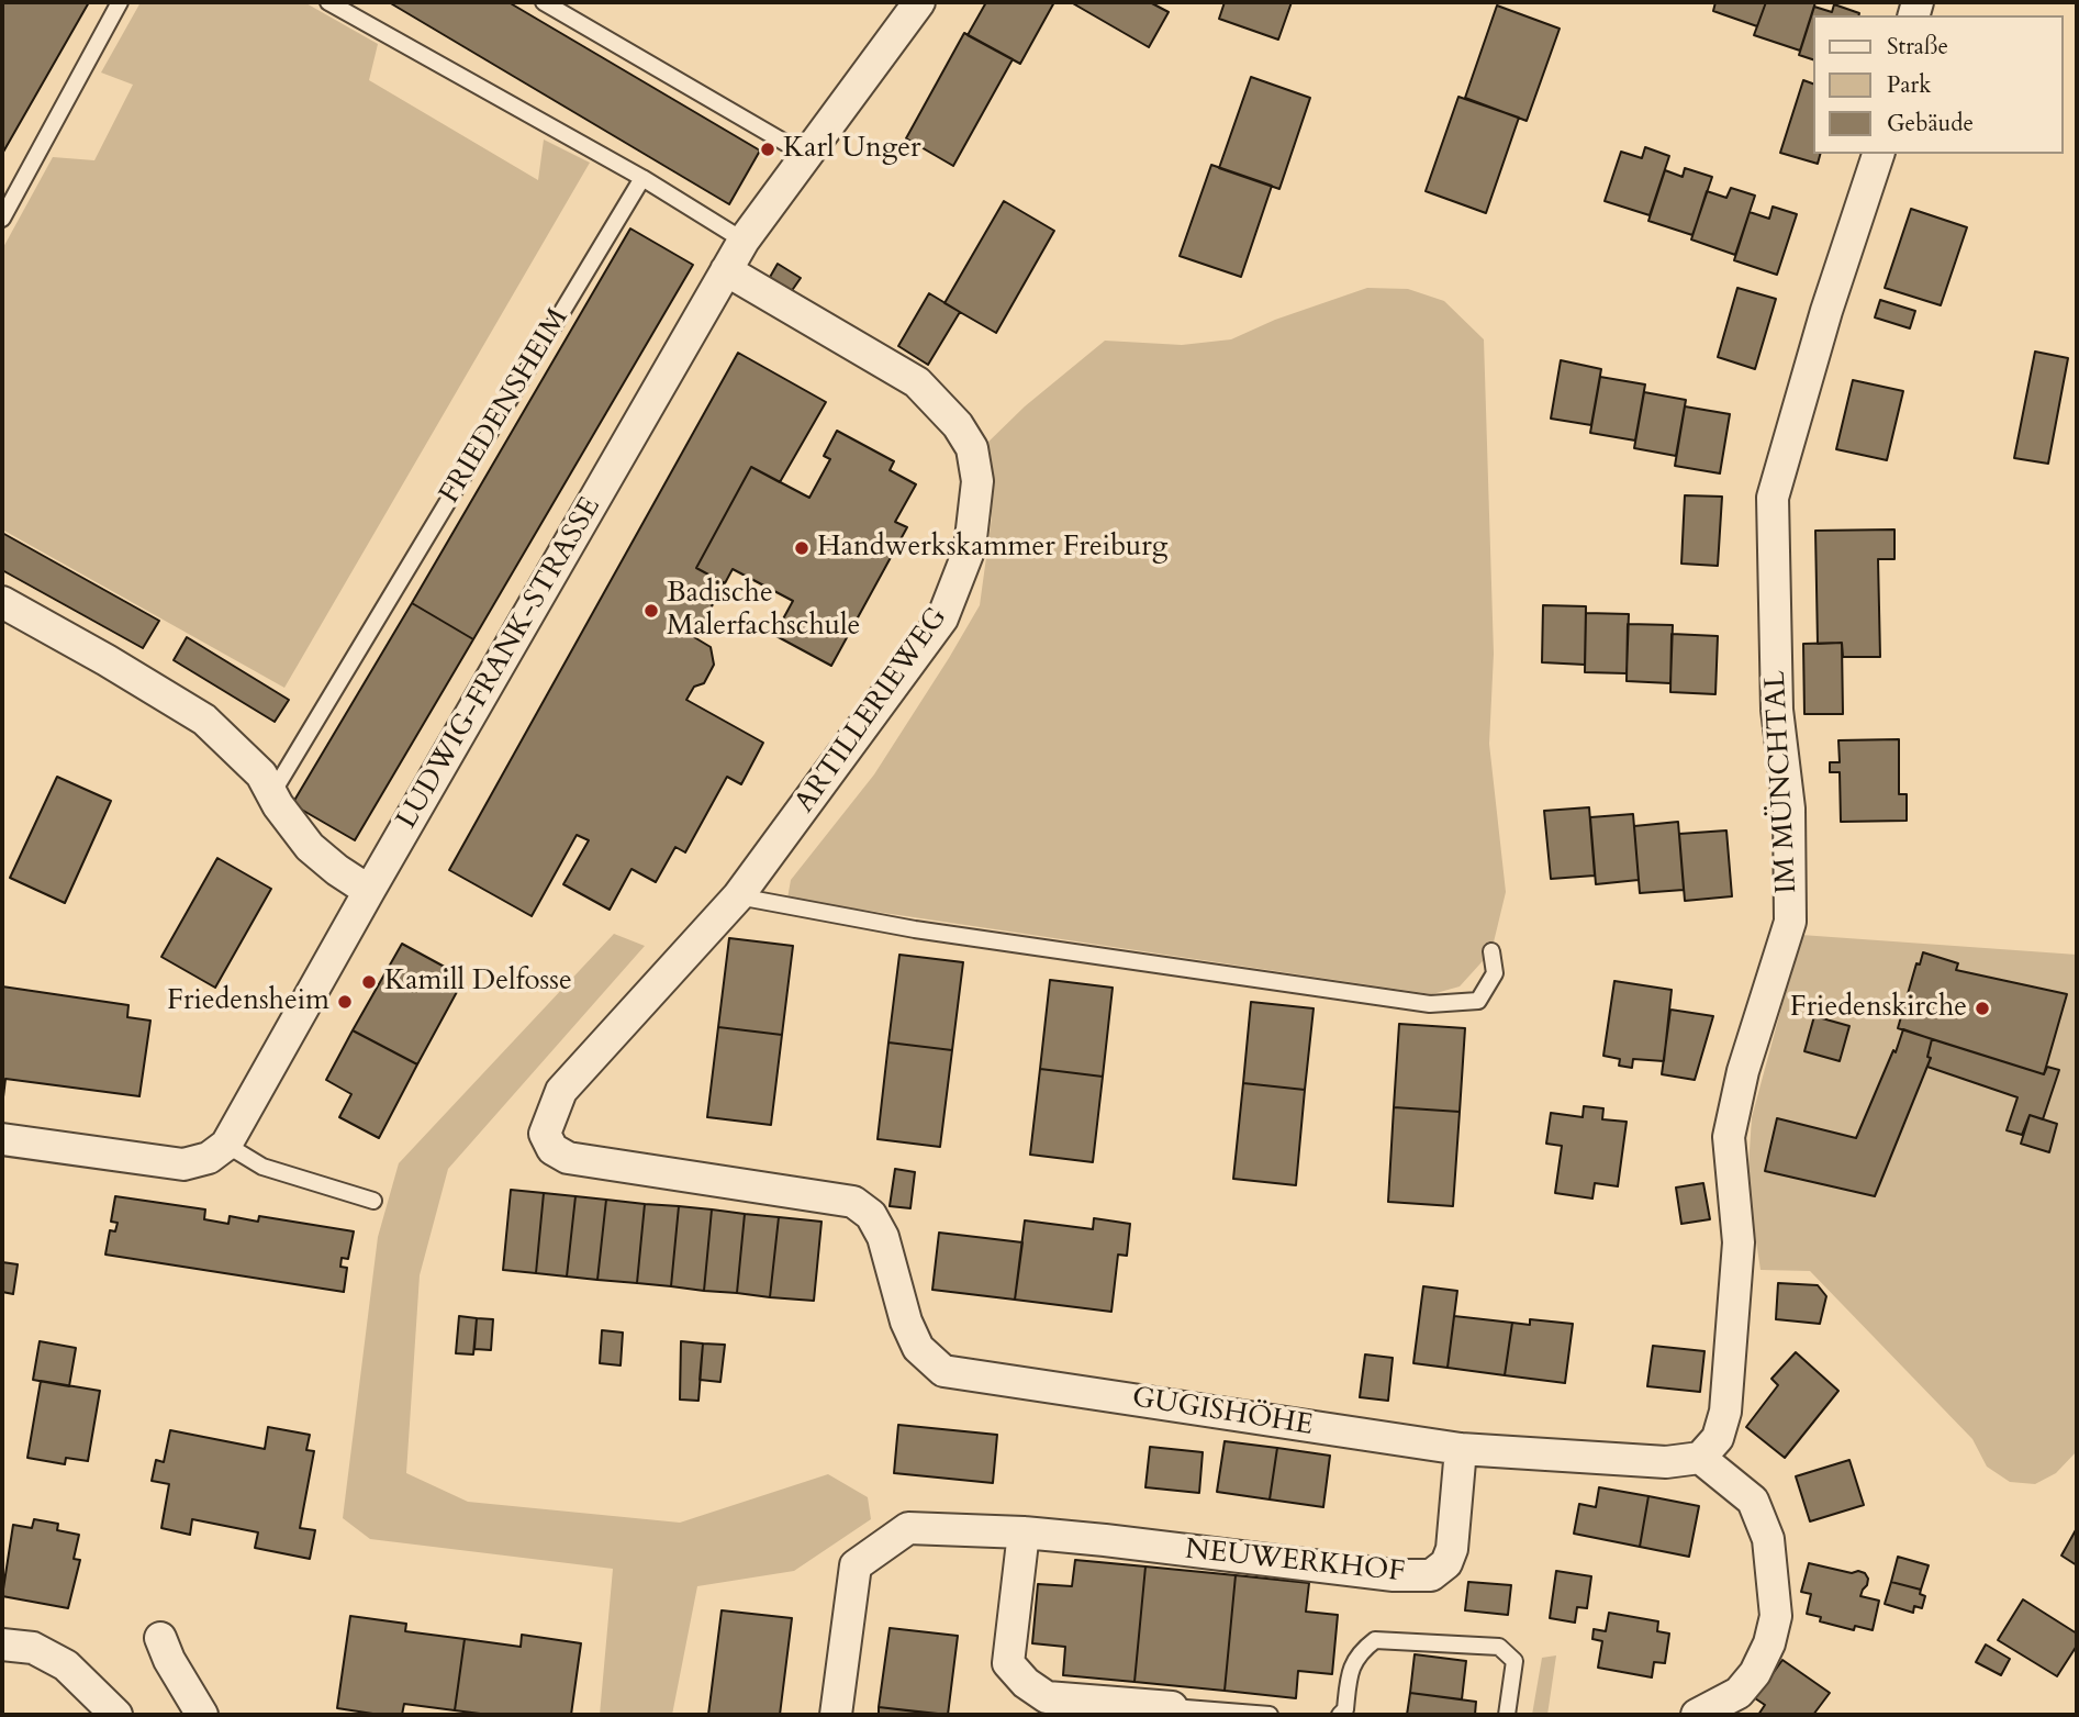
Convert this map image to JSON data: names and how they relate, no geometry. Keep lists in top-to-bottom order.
{
  "streets": {
    "street": [
      "LUDWIG-FRANK-STRASSE",
      "ARTILLERIEWEG",
      "IM MÜNCHTAL",
      "GUGISHÖHE",
      "NEUWERKHOF"
    ],
    "lane": ["FRIEDENSHEIM"]
  },
  "crossings": [
    ["LUDWIG-FRANK-STRASSE", "ARTILLERIEWEG"],
    ["ARTILLERIEWEG", "GUGISHÖHE"],
    ["IM MÜNCHTAL", "GUGISHÖHE"],
    ["GUGISHÖHE", "NEUWERKHOF"]
  ],
  "places": [
    "Karl Unger",
    "Handwerkskammer Freiburg",
    "Badische Malerfachschule",
    "Kamill Delfosse",
    "Friedensheim",
    "Friedenskirche"
  ],
  "legend": ["Straße", "Park", "Gebäude"]
}
